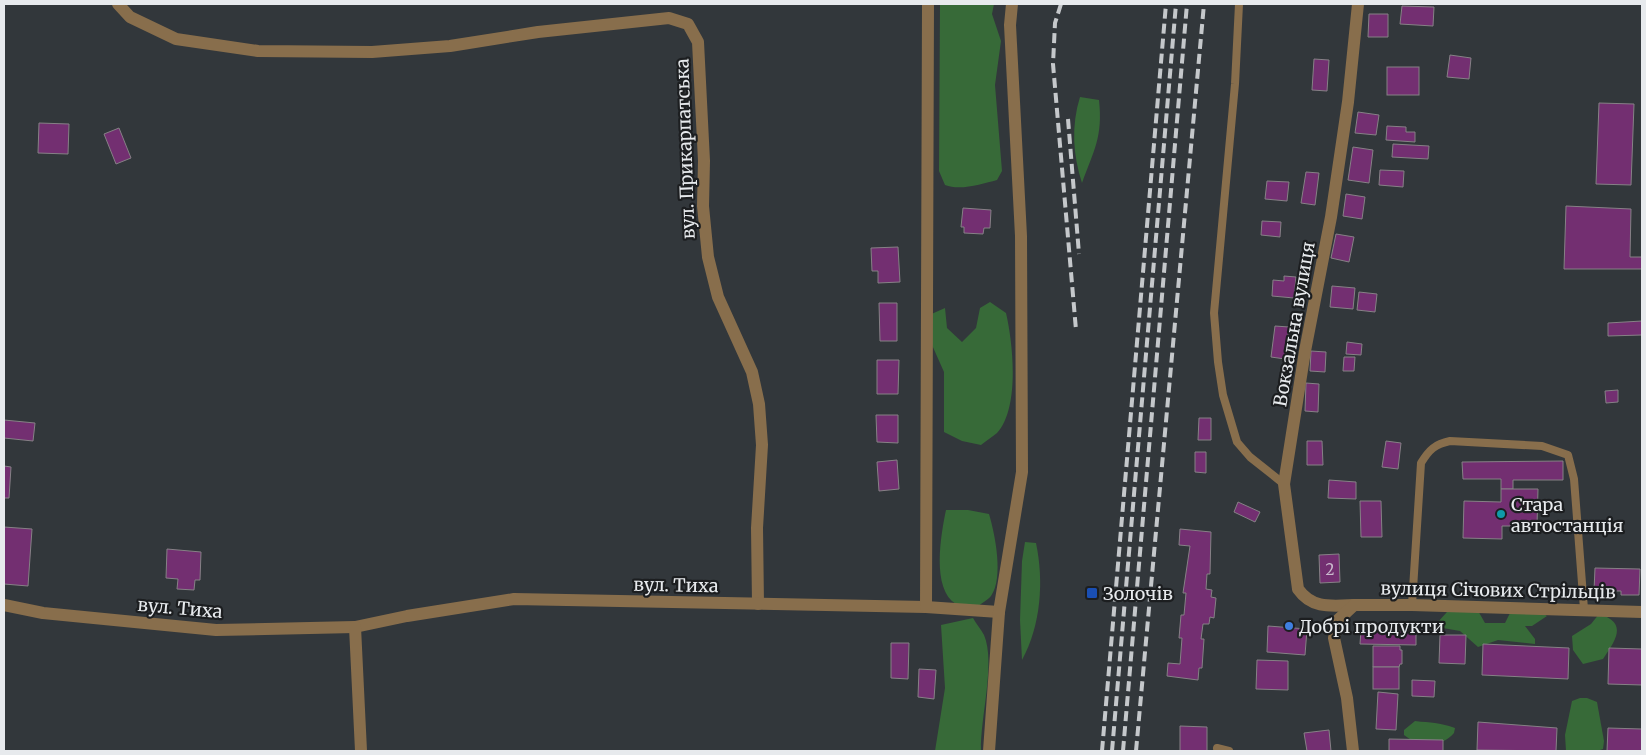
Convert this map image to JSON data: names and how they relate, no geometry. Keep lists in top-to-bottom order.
{
  "streets": {
    "street": [
      "вул. Прикарпатська",
      "Вокзальна вулиця",
      "вул. Тиха",
      "вулиця Січових Стрільців"
    ]
  },
  "crossings": [
    ["вул. Прикарпатська", "вул. Тиха"],
    ["Вокзальна вулиця", "вулиця Січових Стрільців"]
  ],
  "places": {
    "other": ["Стара автостанція", "Добрі продукти"],
    "transit": ["Золочів"]
  },
  "house_numbers": ["2"]
}
